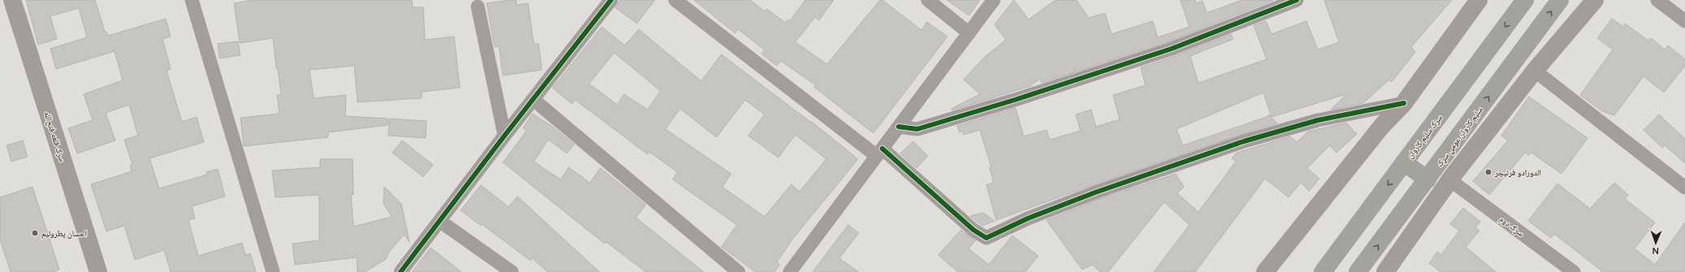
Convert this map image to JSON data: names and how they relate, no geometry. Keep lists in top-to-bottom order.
{
  "streets": {
    "main road": ["سرک سلیم کاروان", "سلیم کاروان عومي سړک"],
    "street": ["سرک قلعه فتح‌الله", "سرک دوم"]
  },
  "one_way": ["سرک سلیم کاروان", "سلیم کاروان عومي سړک"],
  "places": ["الدورادو فرنیچر", "احسان پطرولیم"],
  "north": "bottom"
}
